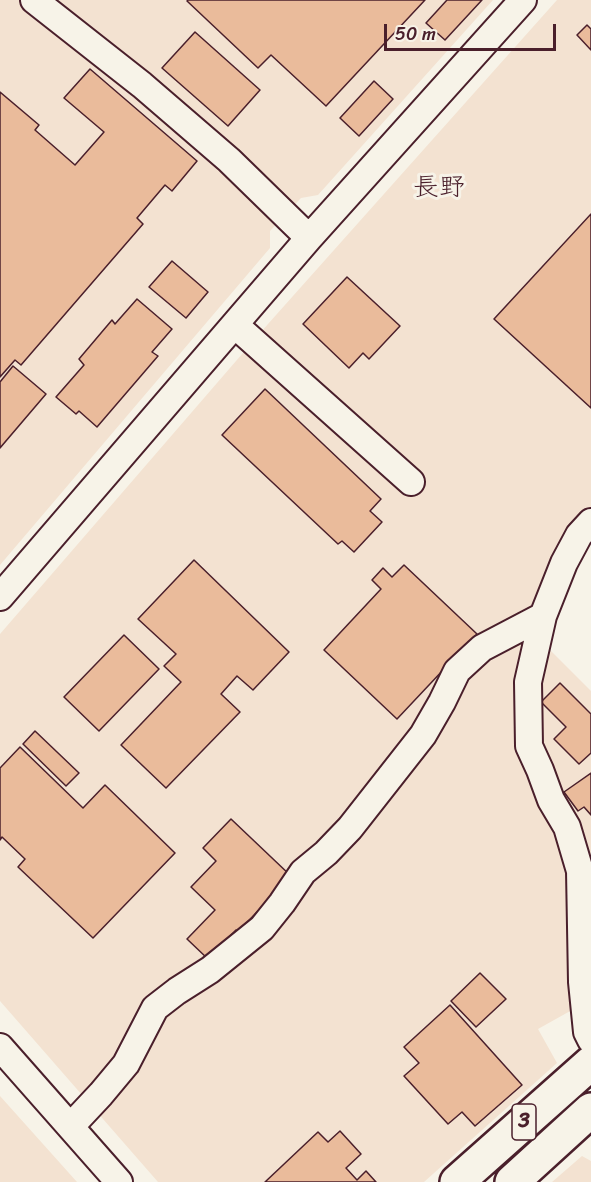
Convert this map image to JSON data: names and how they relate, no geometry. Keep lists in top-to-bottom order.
{
  "streets": {
    "highway": ["3"]
  },
  "districts": ["長野"],
  "scale_bar": "50 m"
}
